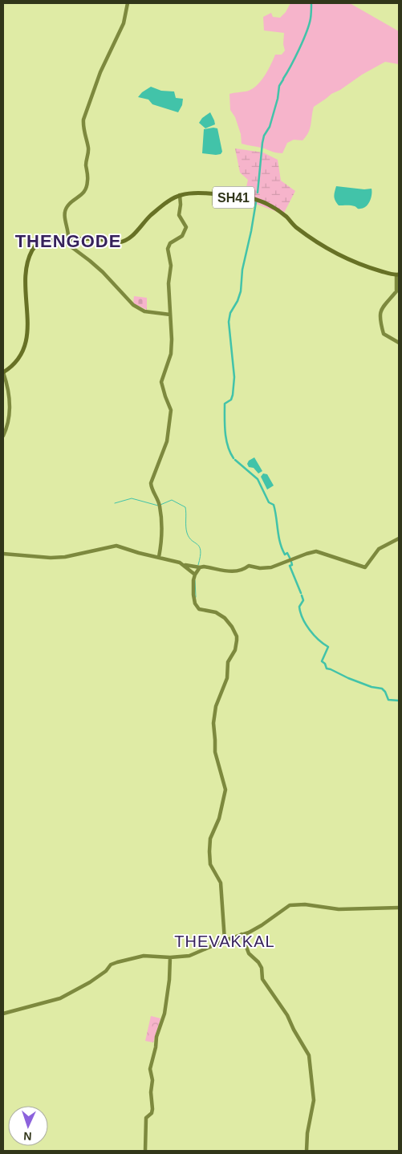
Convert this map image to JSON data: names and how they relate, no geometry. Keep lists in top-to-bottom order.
{
  "streets": {
    "main road": ["SH41"]
  },
  "districts": ["THENGODE", "THEVAKKAL"],
  "north": "bottom"
}
